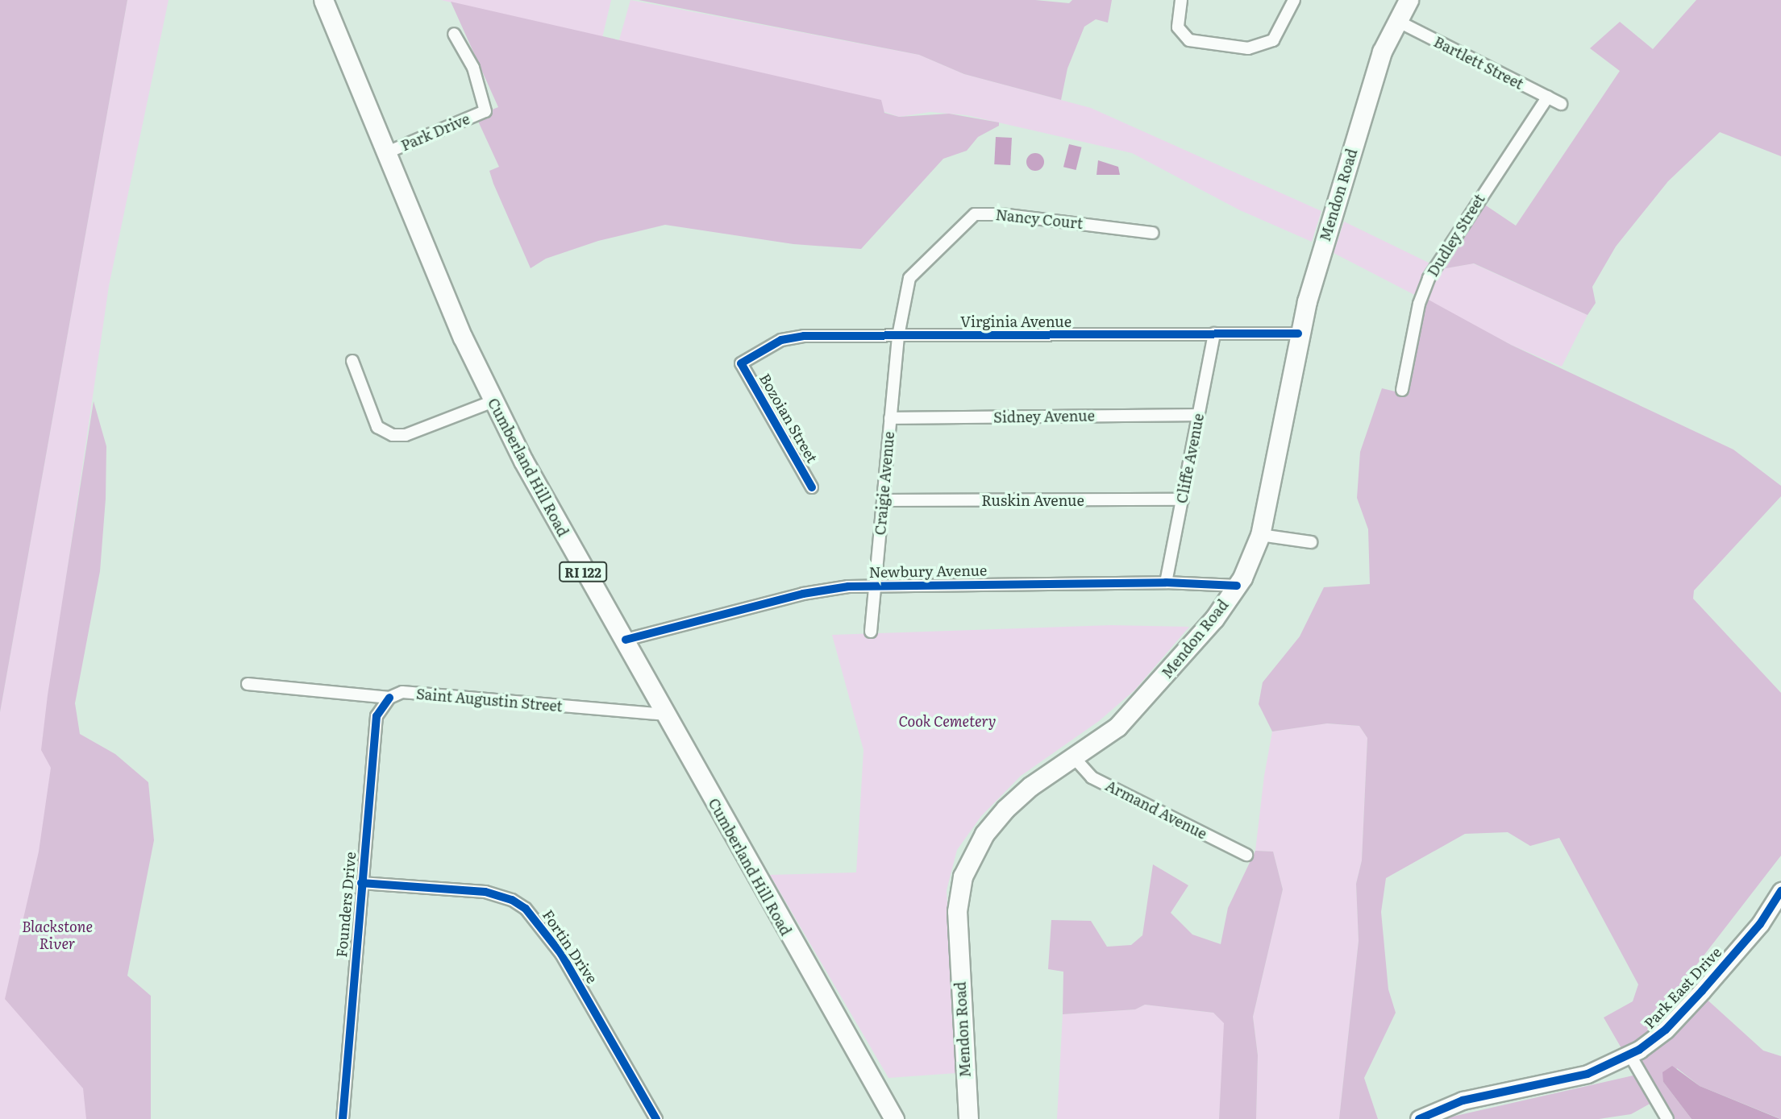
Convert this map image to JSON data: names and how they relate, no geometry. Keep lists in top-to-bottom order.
{
  "streets": {
    "main road": ["Mendon Road", "Cumberland Hill Road", "RI 122"],
    "street": [
      "Bartlett Street",
      "Park Drive",
      "Nancy Court",
      "Dudley Street",
      "Virginia Avenue",
      "Sidney Avenue",
      "Bozoian Street",
      "Cliffe Avenue",
      "Craigie Avenue",
      "Ruskin Avenue",
      "Newbury Avenue",
      "Saint Augustin Street",
      "Armand Avenue",
      "Founders Drive",
      "Fortin Drive",
      "Park East Drive"
    ]
  },
  "crossings": [
    ["Bartlett Street", "Mendon Road"],
    ["Bartlett Street", "Dudley Street"],
    ["Park Drive", "Cumberland Hill Road"],
    ["Mendon Road", "Virginia Avenue"],
    ["Mendon Road", "Newbury Avenue"],
    ["Mendon Road", "Armand Avenue"],
    ["Nancy Court", "Virginia Avenue"],
    ["Nancy Court", "Craigie Avenue"],
    ["Virginia Avenue", "Bozoian Street"],
    ["Virginia Avenue", "Cliffe Avenue"],
    ["Virginia Avenue", "Craigie Avenue"],
    ["Sidney Avenue", "Cliffe Avenue"],
    ["Sidney Avenue", "Craigie Avenue"],
    ["Cliffe Avenue", "Ruskin Avenue"],
    ["Cliffe Avenue", "Newbury Avenue"],
    ["Cumberland Hill Road", "Newbury Avenue"],
    ["Cumberland Hill Road", "Saint Augustin Street"],
    ["Craigie Avenue", "Ruskin Avenue"],
    ["Craigie Avenue", "Newbury Avenue"],
    ["Saint Augustin Street", "Founders Drive"],
    ["Founders Drive", "Fortin Drive"]
  ],
  "parks": ["Cook Cemetery", "Blackstone River"]
}
